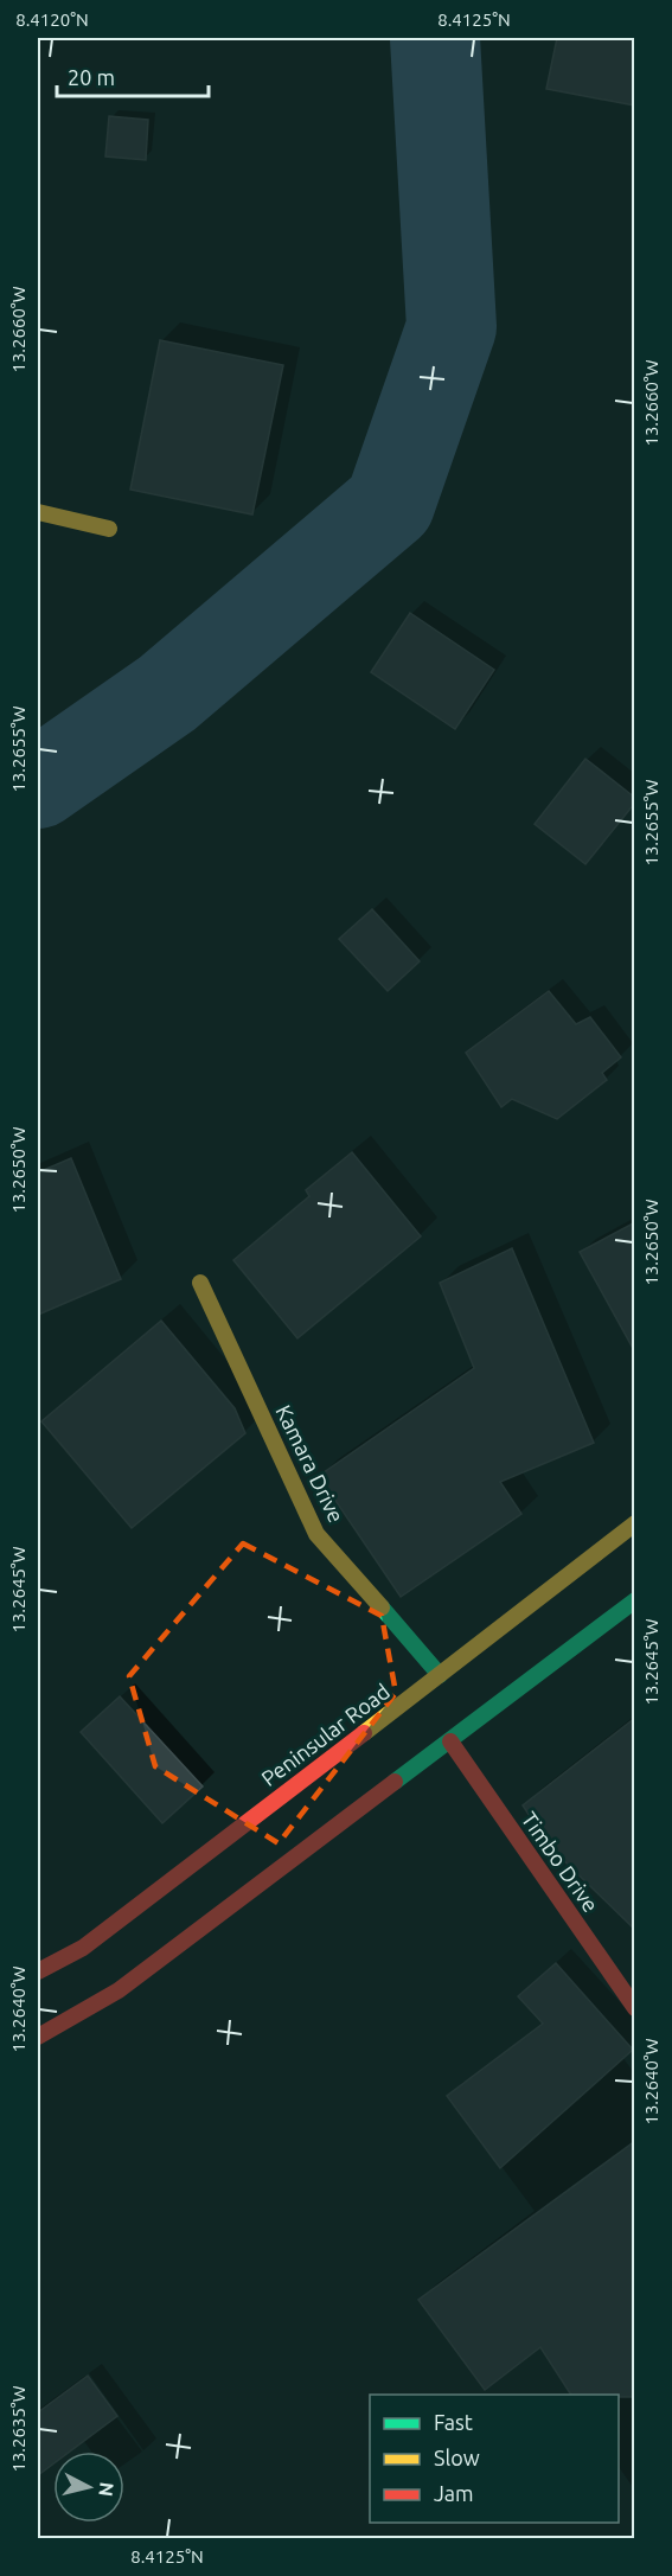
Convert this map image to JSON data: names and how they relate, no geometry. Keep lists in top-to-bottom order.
{
  "streets": {
    "main road": ["Kamara Drive", "Peninsular Road", "Timbo Drive"]
  },
  "crossings": [
    ["Kamara Drive", "Peninsular Road"]
  ],
  "legend": ["Fast", "Slow", "Jam"],
  "scale_bar": "20 m",
  "north": "right",
  "coordinates": [
    "8.4120°N",
    "8.4125°N",
    "13.2660°W",
    "13.2655°W",
    "13.2650°W",
    "13.2645°W",
    "13.2640°W",
    "13.2635°W"
  ]
}
